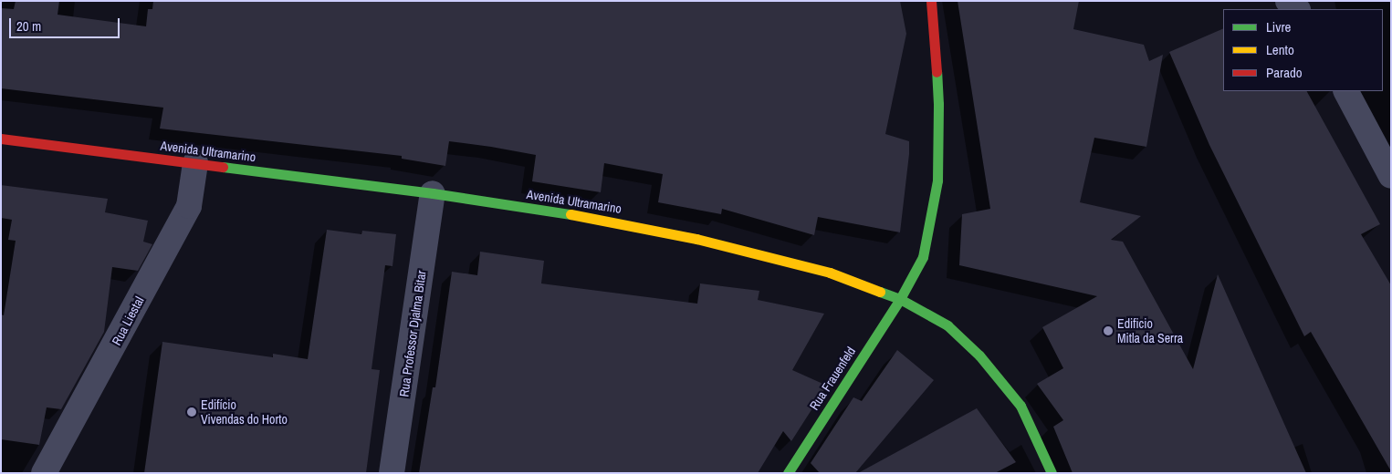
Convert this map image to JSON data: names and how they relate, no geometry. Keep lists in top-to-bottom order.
{
  "streets": {
    "street": [
      "Avenida Ultramarino",
      "Rua Liestal",
      "Rua Professor Djalma Bitar",
      "Rua Frauenfeld"
    ]
  },
  "crossings": [
    ["Avenida Ultramarino", "Rua Liestal"],
    ["Avenida Ultramarino", "Rua Professor Djalma Bitar"],
    ["Avenida Ultramarino", "Rua Frauenfeld"]
  ],
  "places": ["Edificio Mitla da Serra", "Edifício Vivendas do Horto"],
  "legend": ["Livre", "Lento", "Parado"],
  "scale_bar": "20 m"
}
